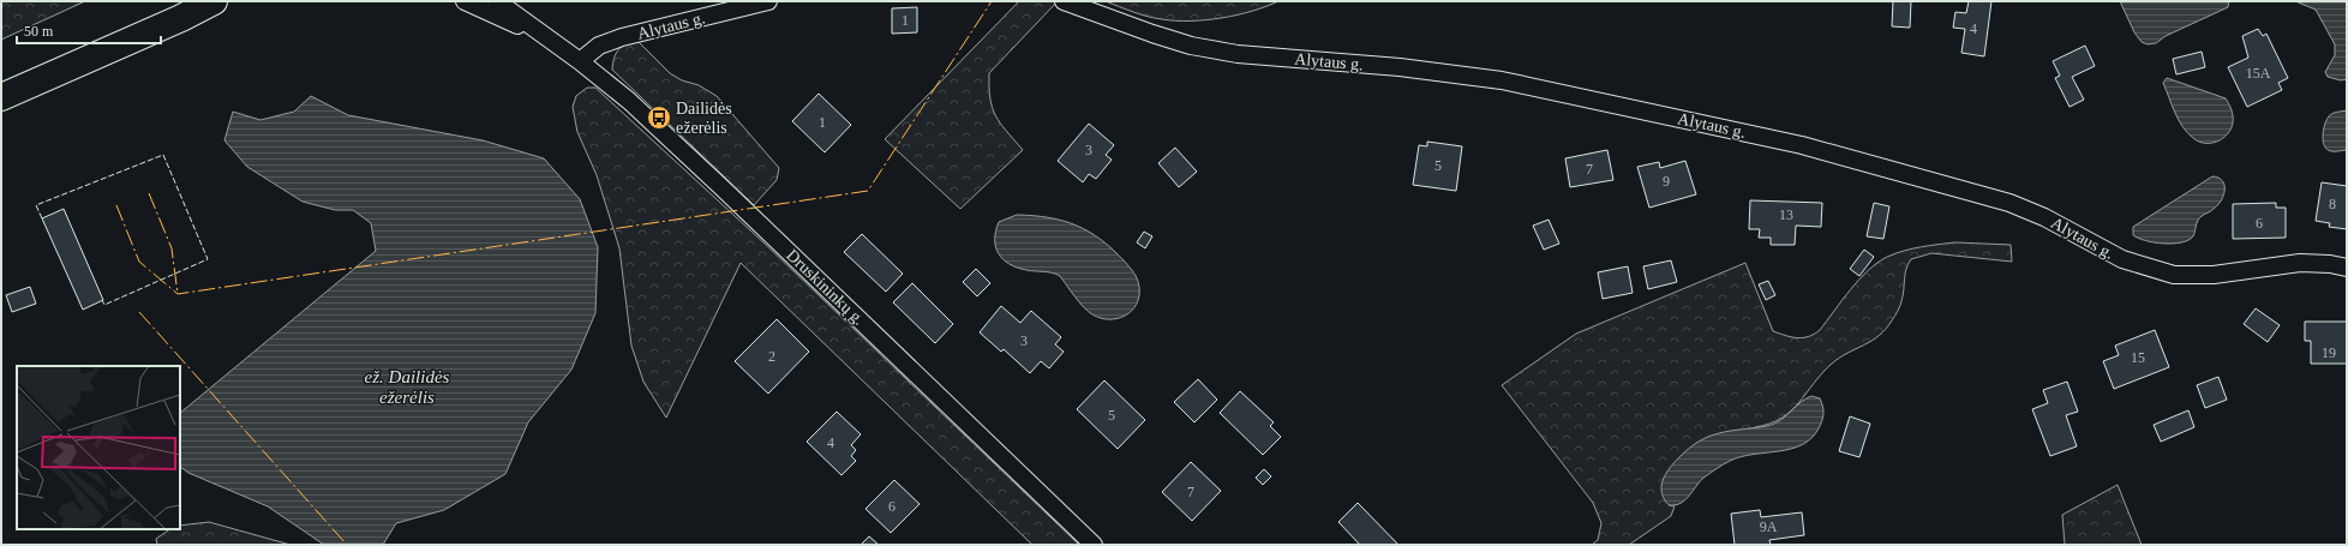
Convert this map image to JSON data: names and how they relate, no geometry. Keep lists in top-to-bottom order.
{
  "streets": {
    "street": ["Alytaus g.", "Druskininkų g."]
  },
  "crossings": [
    ["Alytaus g.", "Druskininkų g."]
  ],
  "water": ["ež. Dailidės ežerėlis"],
  "places": {
    "bus stop": ["Dailidės ežerėlis"]
  },
  "house_numbers": [
    "1",
    "4",
    "15A",
    "1",
    "3",
    "5",
    "7",
    "9",
    "8",
    "13",
    "6",
    "3",
    "19",
    "2",
    "15",
    "5",
    "4",
    "7",
    "6",
    "9A"
  ],
  "scale_bar": "50 m"
}
